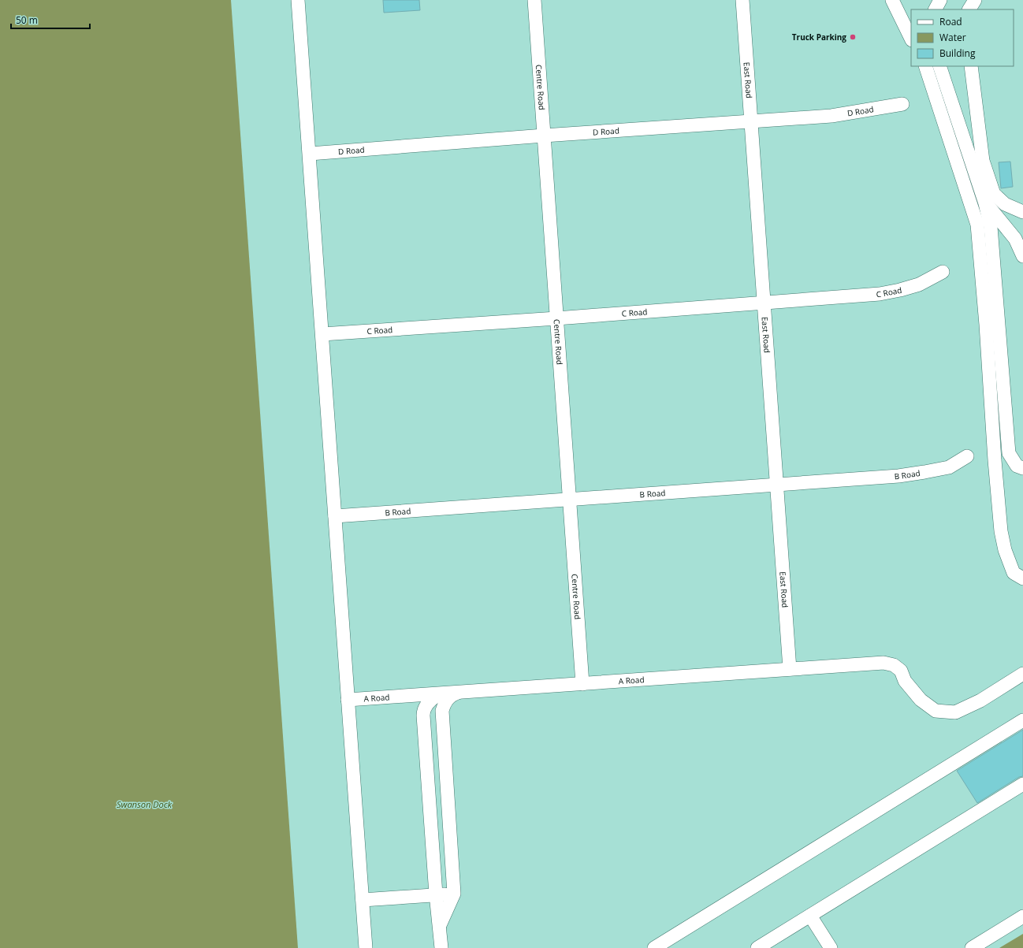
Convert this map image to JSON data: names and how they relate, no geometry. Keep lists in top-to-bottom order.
{
  "streets": {
    "lane": [
      "East Road",
      "Centre Road",
      "D Road",
      "C Road",
      "B Road",
      "A Road"
    ]
  },
  "crossings": [
    ["East Road", "D Road"],
    ["East Road", "C Road"],
    ["East Road", "B Road"],
    ["East Road", "A Road"],
    ["Centre Road", "D Road"],
    ["Centre Road", "C Road"],
    ["Centre Road", "B Road"],
    ["Centre Road", "A Road"]
  ],
  "water": ["Swanson Dock"],
  "places": ["Truck Parking"],
  "legend": ["Road", "Water", "Building"],
  "scale_bar": "50 m"
}
